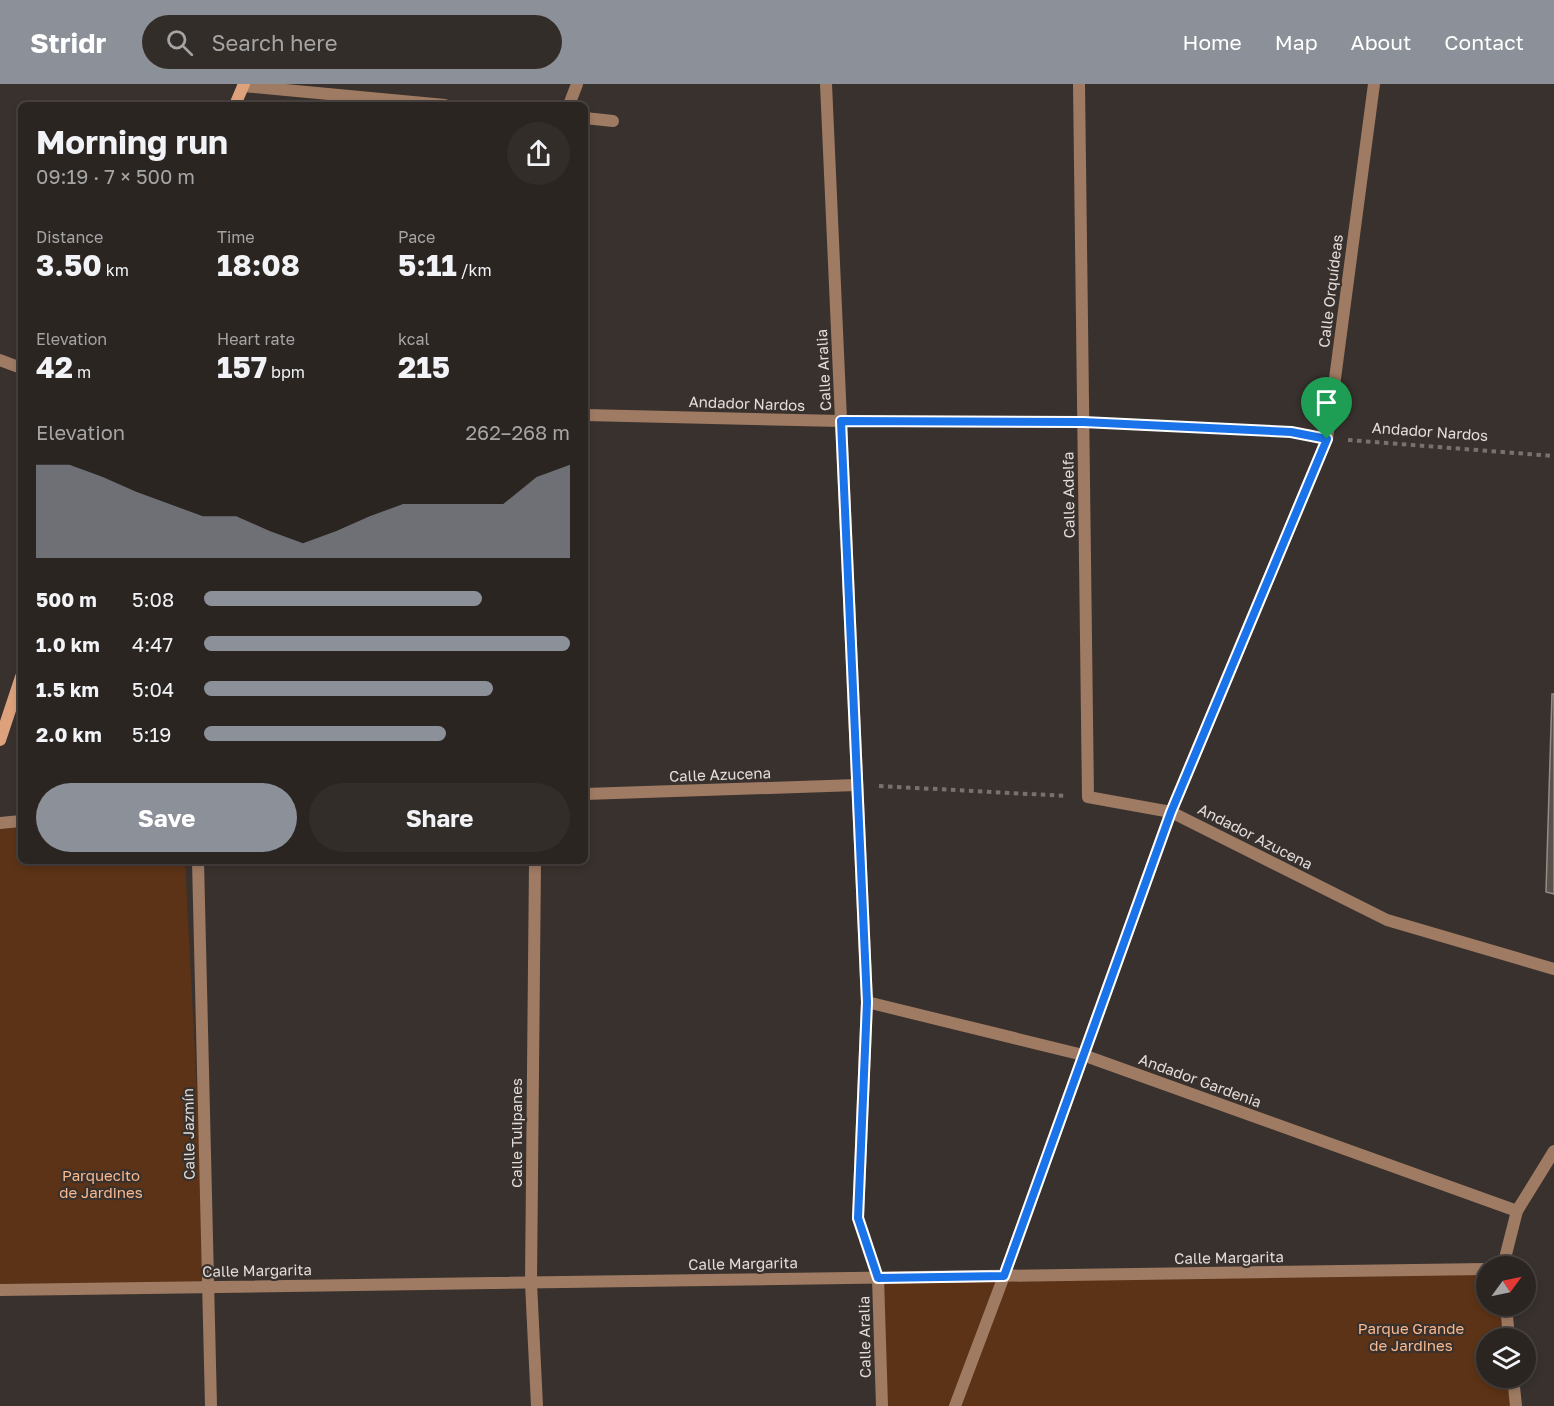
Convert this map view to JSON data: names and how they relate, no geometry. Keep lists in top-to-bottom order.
{
  "streets": {
    "street": [
      "Calle Orquídeas",
      "Calle Aralia",
      "Andador Nardos",
      "Calle Adelfa",
      "Calle Azucena",
      "Andador Azucena",
      "Andador Gardenia",
      "Calle Tulipanes",
      "Calle Jazmín",
      "Calle Margarita"
    ]
  },
  "crossings": [
    ["Calle Orquídeas", "Andador Nardos"],
    ["Calle Orquídeas", "Andador Azucena"],
    ["Calle Orquídeas", "Andador Gardenia"],
    ["Calle Orquídeas", "Calle Margarita"],
    ["Calle Aralia", "Andador Nardos"],
    ["Calle Aralia", "Calle Azucena"],
    ["Calle Aralia", "Andador Gardenia"],
    ["Calle Aralia", "Calle Margarita"],
    ["Andador Nardos", "Calle Adelfa"],
    ["Calle Adelfa", "Andador Azucena"],
    ["Calle Tulipanes", "Calle Margarita"],
    ["Calle Jazmín", "Calle Margarita"]
  ],
  "parks": ["Parquecito de Jardines", "Parque Grande de Jardines"],
  "north": "top right",
  "page": {
    "header": "Stridr",
    "search": "Search here",
    "nav": [
      "Home",
      "Map",
      "About",
      "Contact"
    ],
    "heading": ["Morning run", "09:19 · 7 × 500 m"],
    "stats": [
      ["Distance", "3.50 km"],
      ["Time", "18:08"],
      ["Pace", "5:11 /km"],
      ["Elevation", "42 m"],
      ["Heart rate", "157 bpm"],
      ["kcal", "215"]
    ],
    "chart": ["Elevation", "262–268 m"],
    "list": [
      {
        "name": "500 m",
        "note": "5:08"
      },
      {
        "name": "1.0 km",
        "note": "4:47"
      },
      {
        "name": "1.5 km",
        "note": "5:04"
      },
      {
        "name": "2.0 km",
        "note": "5:19"
      }
    ],
    "buttons": ["Save", "Share"]
  }
}
